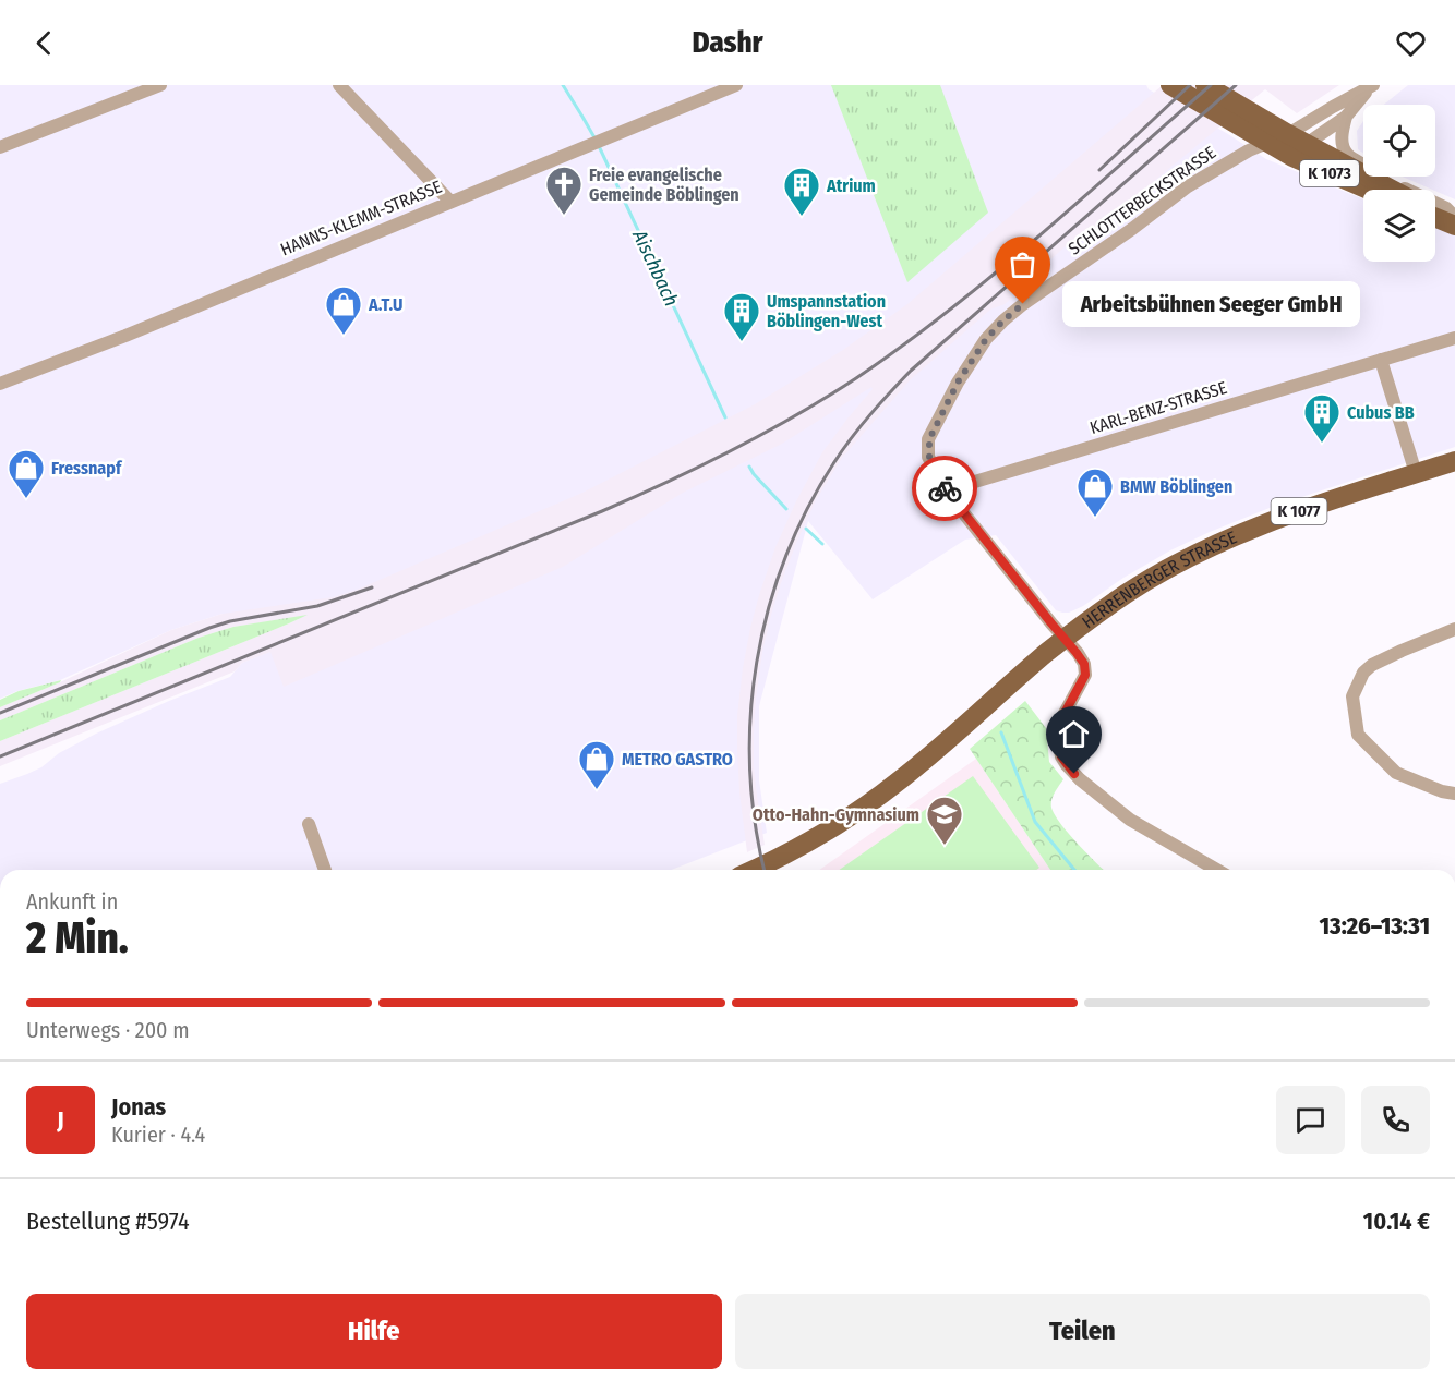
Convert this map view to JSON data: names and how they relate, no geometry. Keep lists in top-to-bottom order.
{
  "streets": {
    "main road": ["K 1073", "K 1077", "HERRENBERGER STRASSE"],
    "street": ["SCHLOTTERBECKSTRASSE", "HANNS-KLEMM-STRASSE", "KARL-BENZ-STRASSE"]
  },
  "crossings": [
    ["K 1073", "SCHLOTTERBECKSTRASSE"],
    ["SCHLOTTERBECKSTRASSE", "KARL-BENZ-STRASSE"],
    ["SCHLOTTERBECKSTRASSE", "HERRENBERGER STRASSE"]
  ],
  "water": ["Aischbach"],
  "places": {
    "church": ["Freie evangelische Gemeinde Böblingen"],
    "building": ["Atrium", "Umspannstation Böblingen-West", "Cubus BB"],
    "other": ["Arbeitsbühnen Seeger GmbH"],
    "shop": [
      "A.T.U",
      "Fressnapf",
      "BMW Böblingen",
      "METRO GASTRO"
    ],
    "school or university": ["Otto-Hahn-Gymnasium"]
  },
  "page": {
    "header": "Dashr",
    "bubble": "Arbeitsbühnen Seeger GmbH",
    "heading": ["2 Min.", "Ankunft in", "13:26–13:31"],
    "panel": [
      "Jonas",
      "Kurier · 4.4",
      "Bestellung #5974",
      "10.14 €"
    ],
    "bar": "Unterwegs · 200 m",
    "round": "J",
    "buttons": ["Hilfe", "Teilen"]
  }
}
